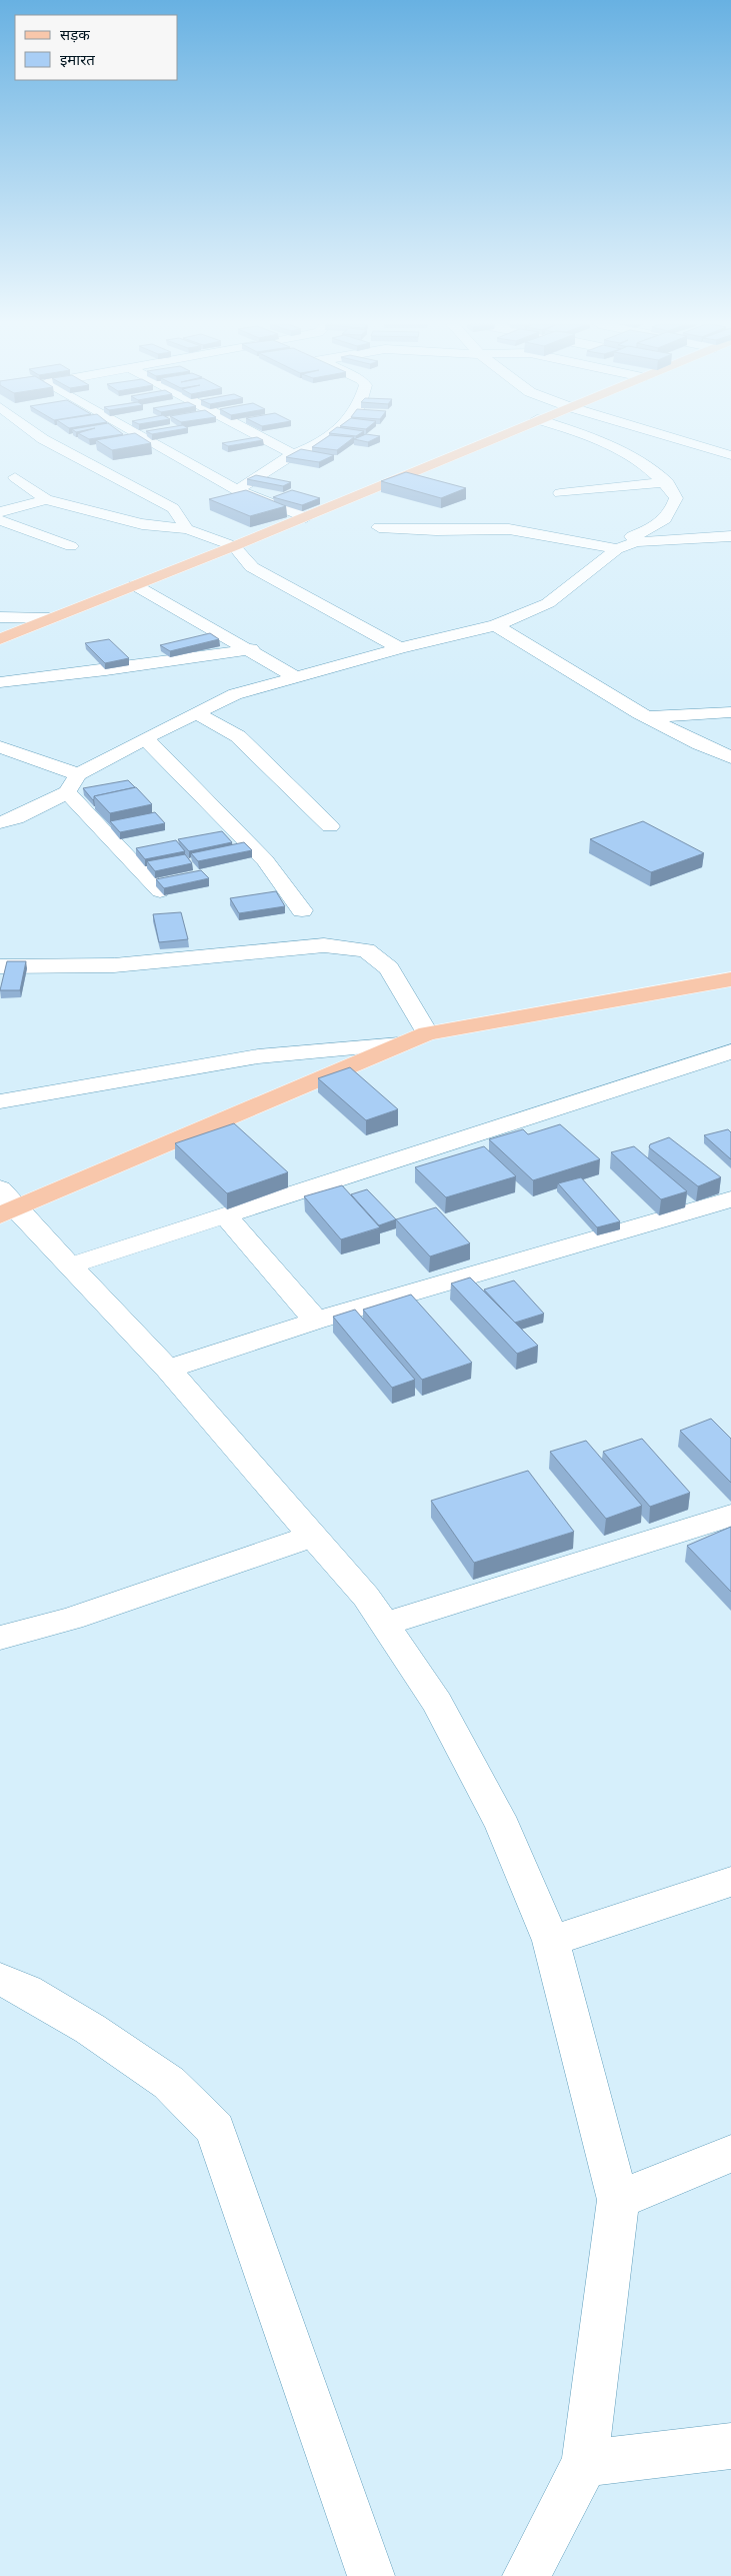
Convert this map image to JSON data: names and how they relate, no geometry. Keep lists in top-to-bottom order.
{
  "legend": ["सड़क", "इमारत"]
}
